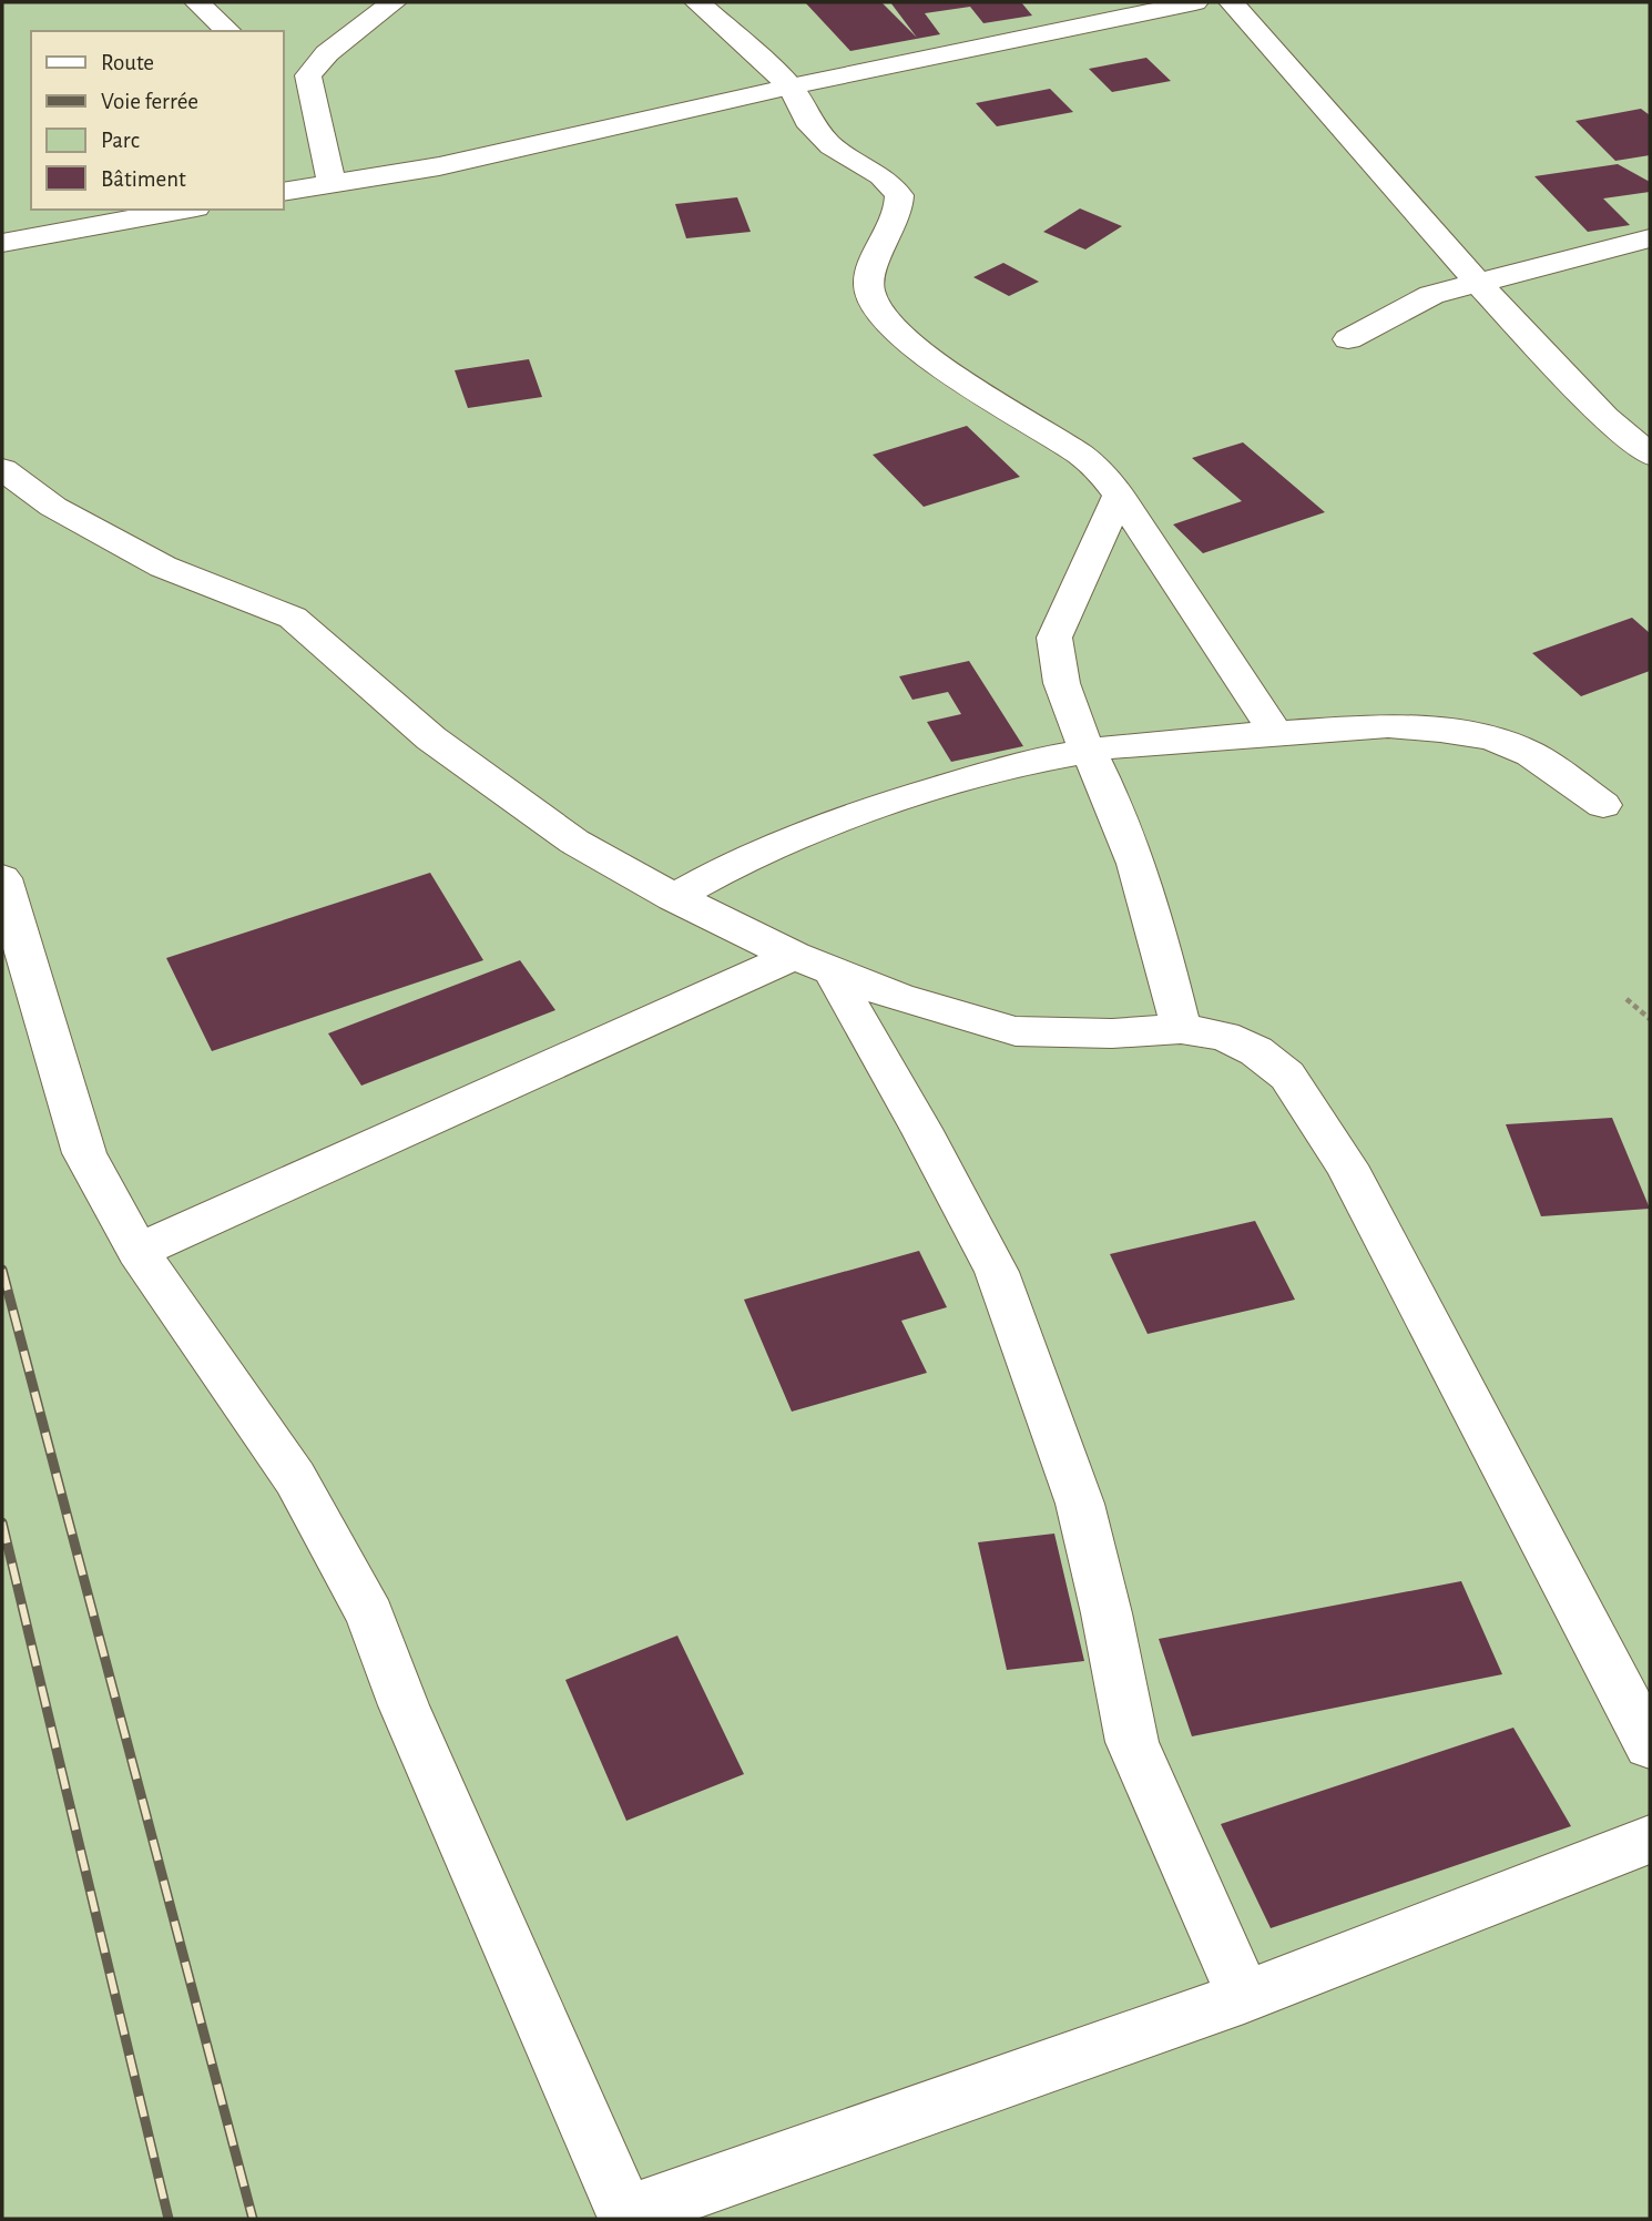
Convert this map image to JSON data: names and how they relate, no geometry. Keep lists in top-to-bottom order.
{
  "legend": [
    "Route",
    "Voie ferrée",
    "Parc",
    "Bâtiment"
  ]
}
